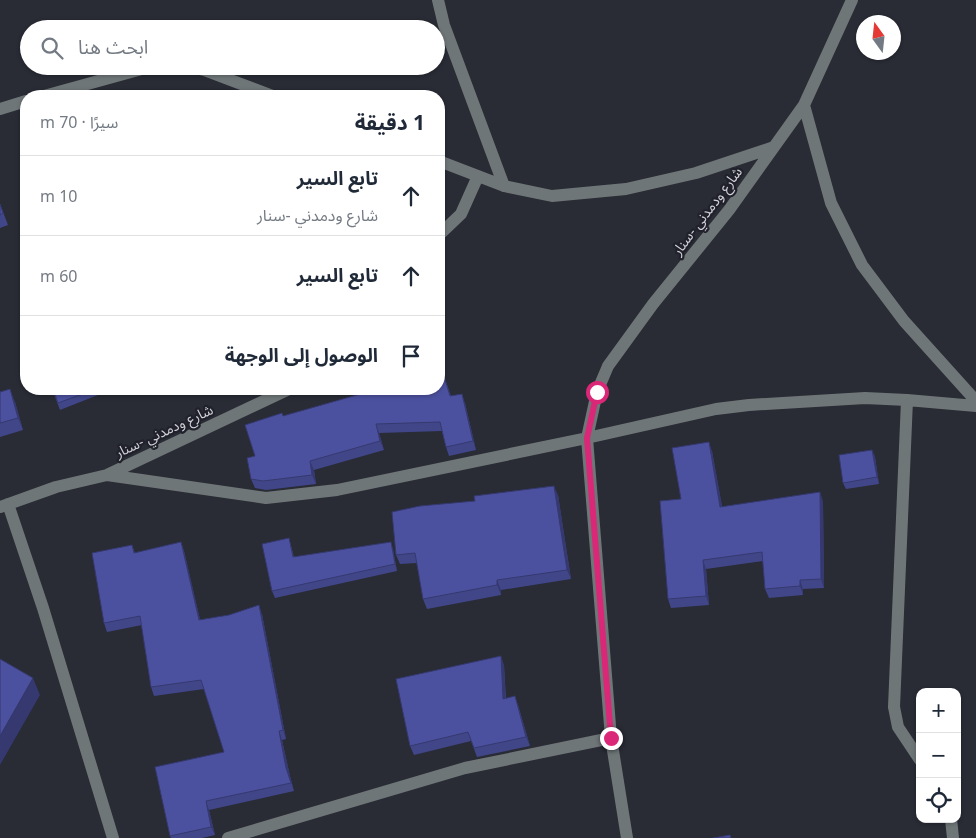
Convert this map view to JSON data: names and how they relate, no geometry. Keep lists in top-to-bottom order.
{
  "streets": {
    "street": ["شارع ودمدني -سنار"]
  },
  "north": "top",
  "page": {
    "search": "ابحث هنا",
    "heading": ["1 دقيقة", "سيرًا · 70 m"],
    "list": [
      ["تابع السير", "شارع ودمدني -سنار", "10 m"],
      ["تابع السير", "60 m"],
      "الوصول إلى الوجهة"
    ],
    "map_buttons": ["+", "−"]
  }
}
